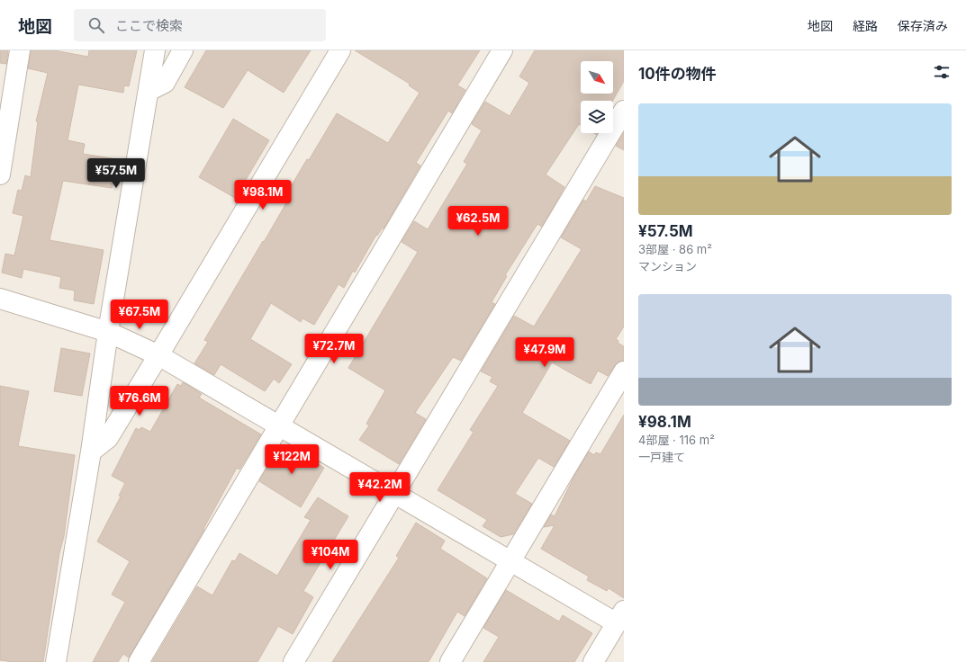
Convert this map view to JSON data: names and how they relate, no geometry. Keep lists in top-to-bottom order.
{
  "north": "bottom right",
  "page": {
    "header": "地図",
    "search": "ここで検索",
    "nav": ["地図", "経路", "保存済み"],
    "heading": "10件の物件",
    "list": [
      {
        "name": "¥57.5M",
        "note": "3部屋 · 86 m² · マンション"
      },
      {
        "name": "¥98.1M",
        "note": "4部屋 · 116 m² · 一戸建て"
      }
    ],
    "price": [
      "¥57.5M",
      "¥98.1M",
      "¥62.5M",
      "¥67.5M",
      "¥72.7M",
      "¥47.9M",
      "¥76.6M",
      "¥122M",
      "¥42.2M",
      "¥104M"
    ]
  }
}
